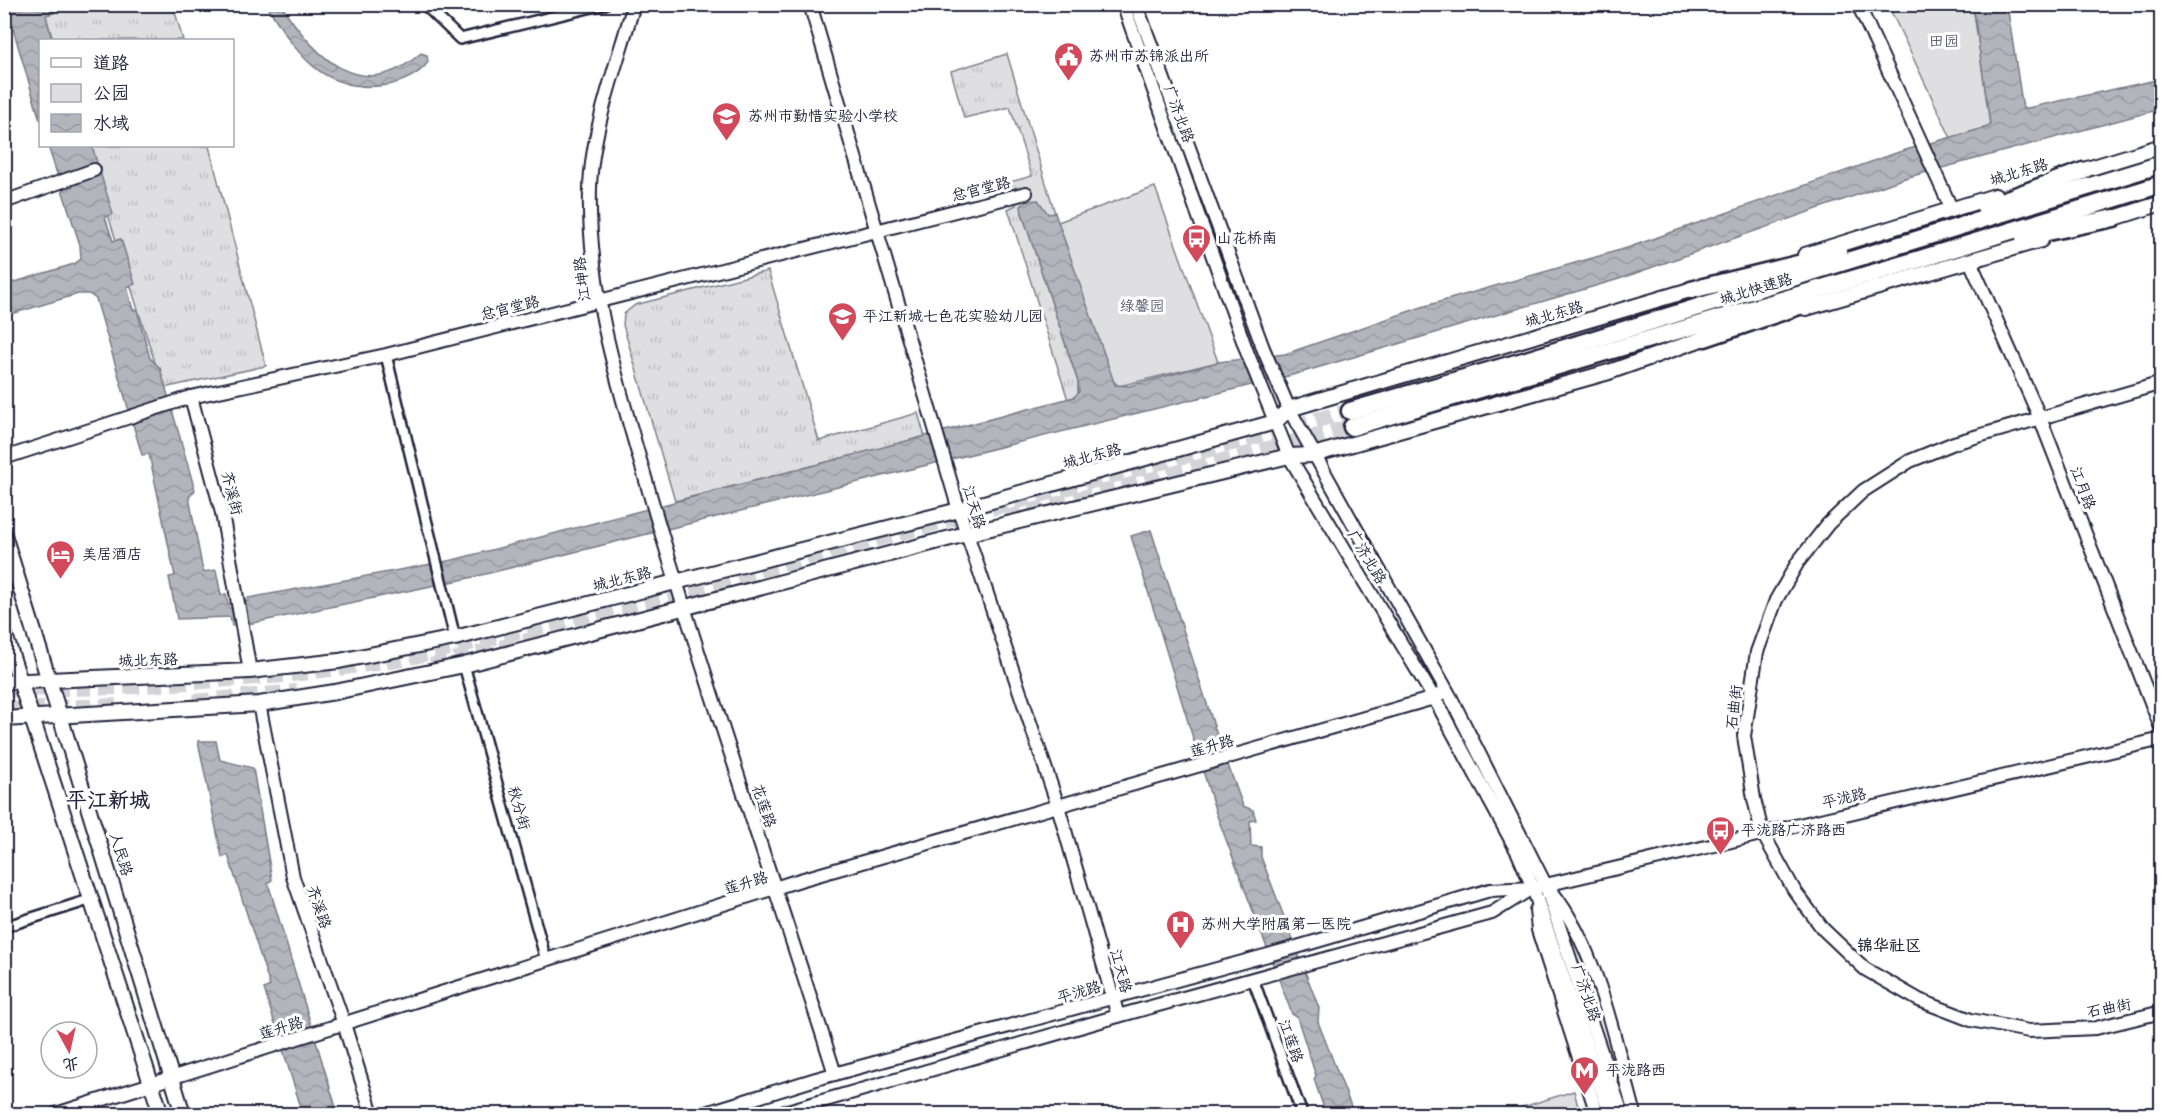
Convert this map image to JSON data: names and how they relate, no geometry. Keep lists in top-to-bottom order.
{
  "streets": {
    "highway": ["城北快速路"],
    "main road": ["城北东路", "人民路"],
    "street": [
      "广济北路",
      "总官堂路",
      "江坤路",
      "江月路",
      "齐溪街",
      "江天路",
      "石曲街",
      "莲升路",
      "平泷路",
      "花莲路",
      "秋分街",
      "齐溪路",
      "江莲路"
    ]
  },
  "crossings": [
    ["广济北路", "城北东路"],
    ["广济北路", "莲升路"],
    ["广济北路", "平泷路"],
    ["城北东路", "齐溪街"],
    ["城北东路", "江天路"],
    ["城北东路", "花莲路"],
    ["城北东路", "人民路"],
    ["总官堂路", "江坤路"],
    ["总官堂路", "齐溪街"],
    ["总官堂路", "江天路"],
    ["江坤路", "花莲路"],
    ["江月路", "石曲街"],
    ["江天路", "莲升路"],
    ["江天路", "平泷路"],
    ["石曲街", "平泷路"],
    ["莲升路", "花莲路"],
    ["莲升路", "秋分街"],
    ["莲升路", "人民路"],
    ["莲升路", "齐溪路"],
    ["平泷路", "花莲路"],
    ["平泷路", "江莲路"]
  ],
  "districts": ["平江新城", "锦华社区"],
  "parks": ["田园", "绿馨园"],
  "places": {
    "public building": ["苏州市苏锦派出所"],
    "school or university": ["苏州市勤惜实验小学校", "平江新城七色花实验幼儿园"],
    "bus stop": ["山花桥南", "平泷路广济路西"],
    "hotel": ["美居酒店"],
    "hospital": ["苏州大学附属第一医院"],
    "metro station": ["平泷路西"]
  },
  "legend": ["道路", "公园", "水域"],
  "north": "bottom"
}
